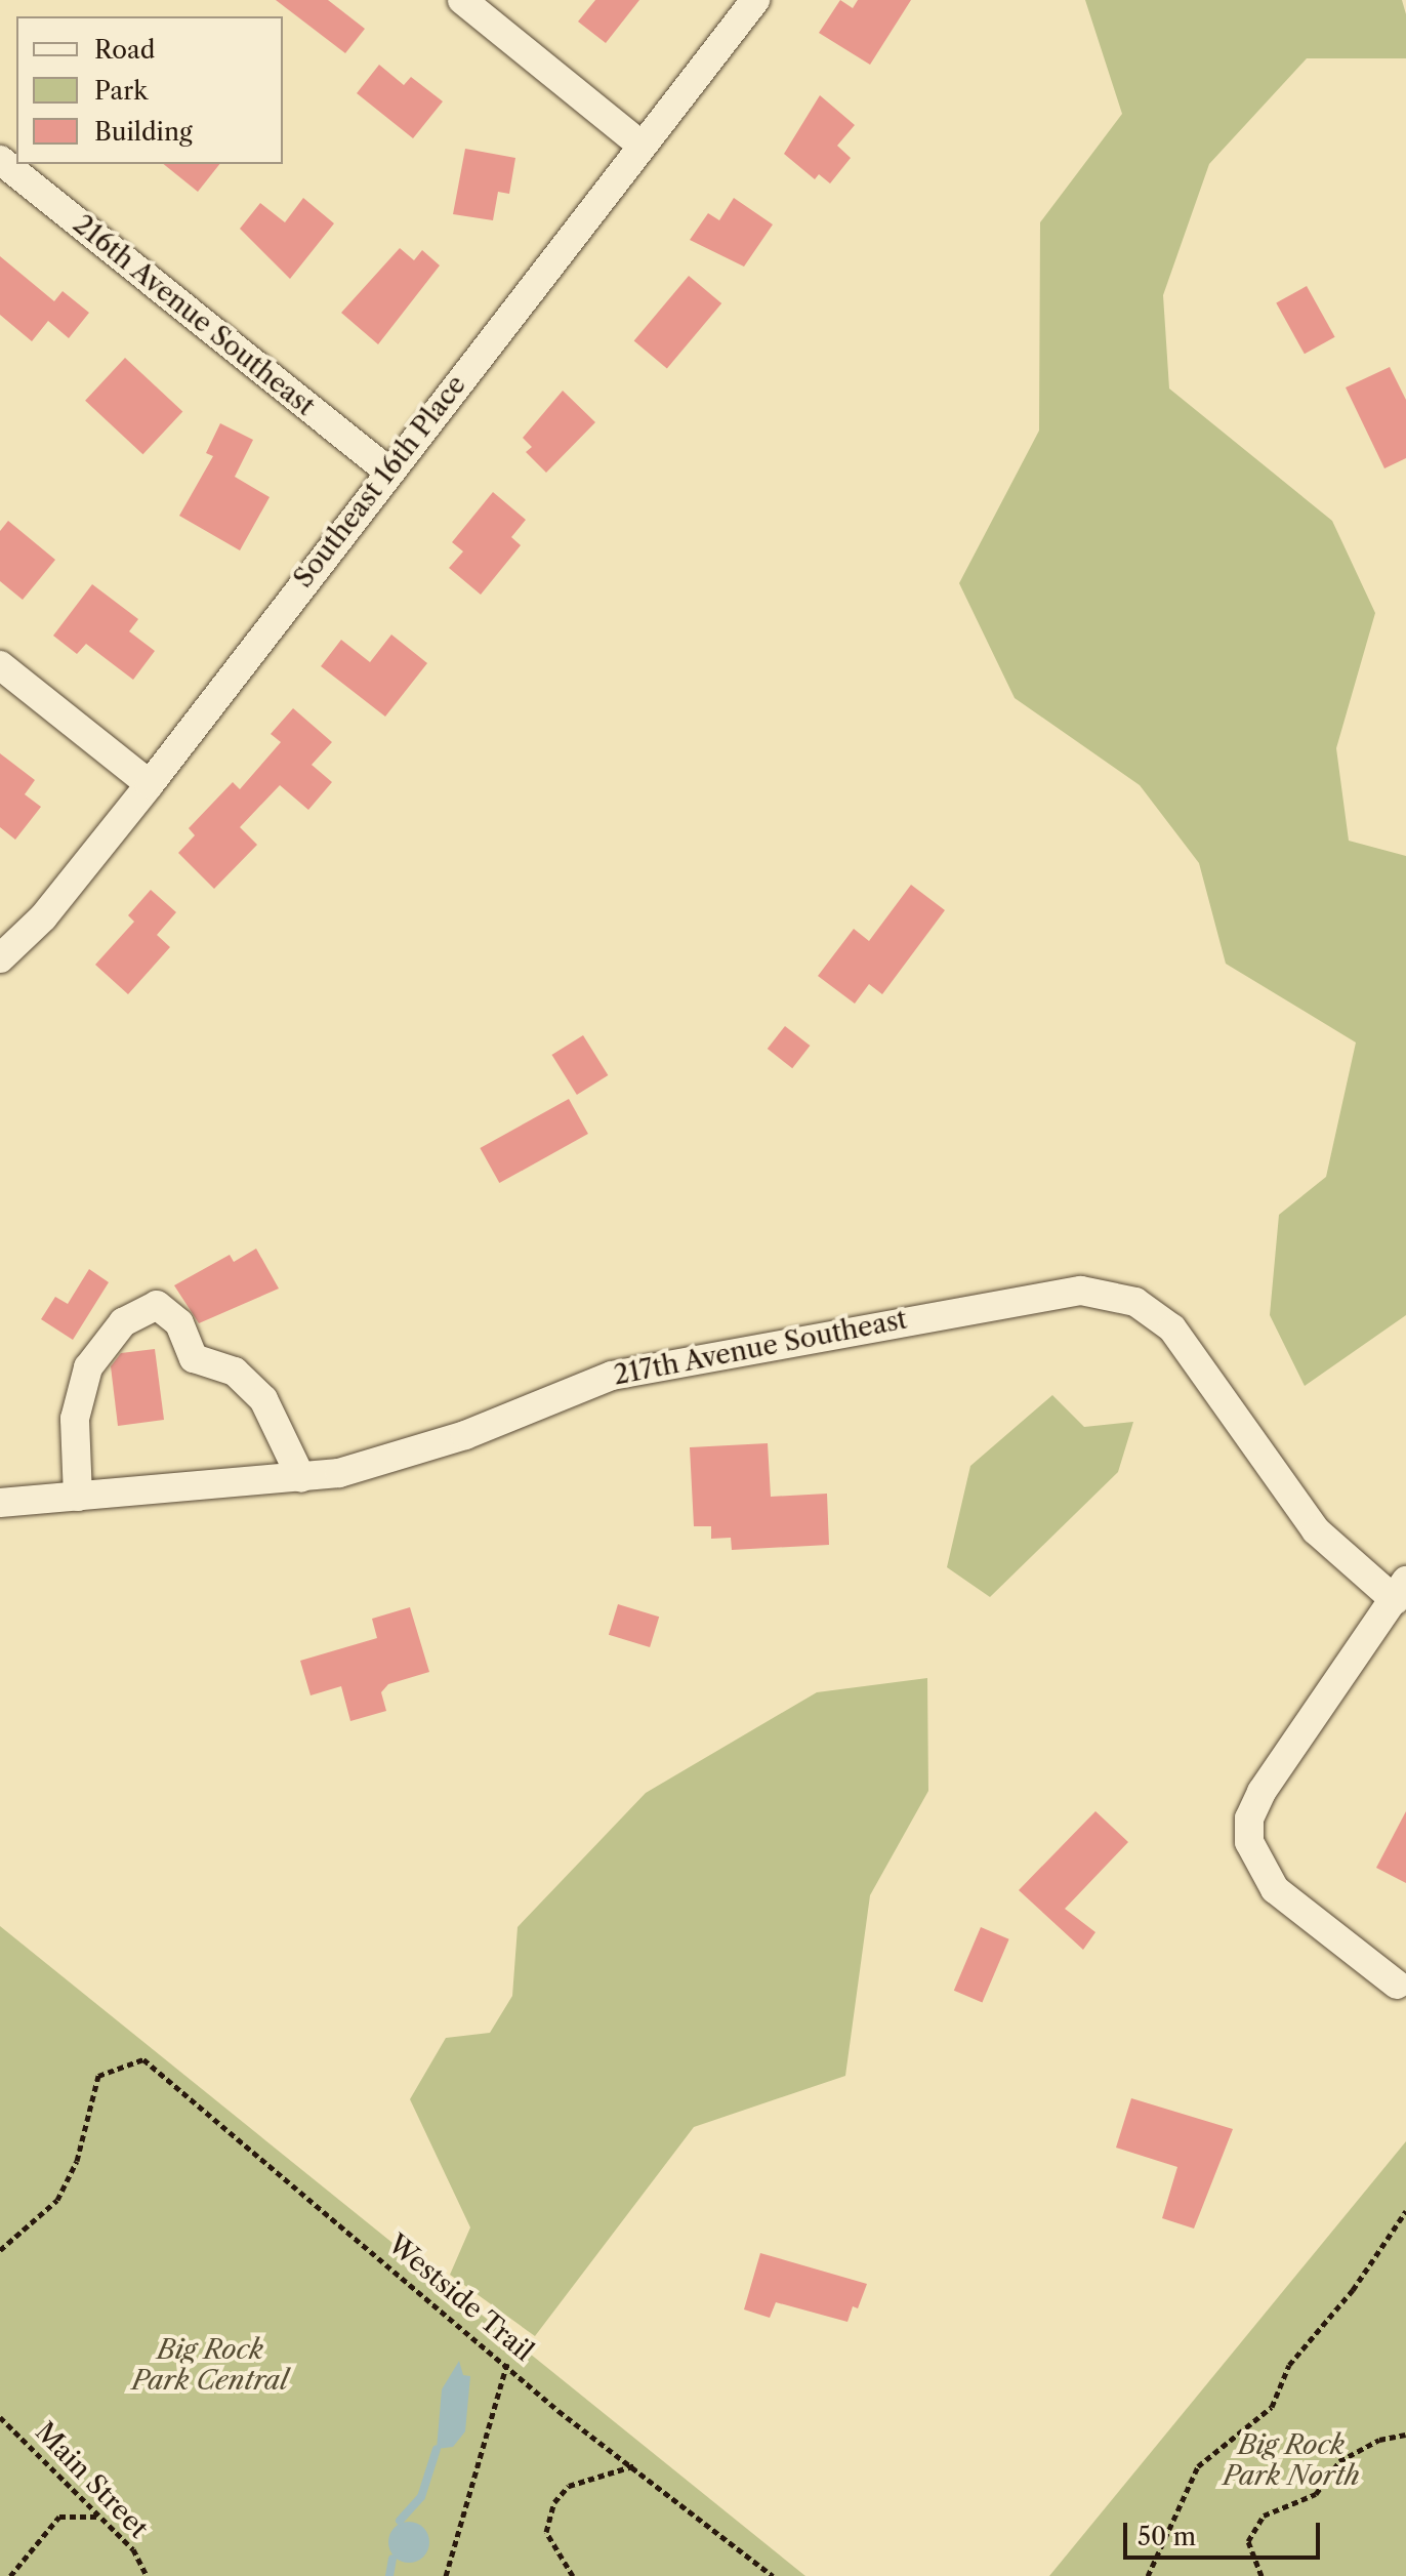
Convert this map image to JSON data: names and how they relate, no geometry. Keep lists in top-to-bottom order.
{
  "streets": {
    "street": ["216th Avenue Southeast", "Southeast 16th Place", "217th Avenue Southeast"],
    "path": ["Westside Trail", "Main Street"]
  },
  "crossings": [
    ["216th Avenue Southeast", "Southeast 16th Place"]
  ],
  "parks": ["Big Rock Park Central", "Big Rock Park North"],
  "legend": ["Road", "Park", "Building"],
  "scale_bar": "50 m"
}
